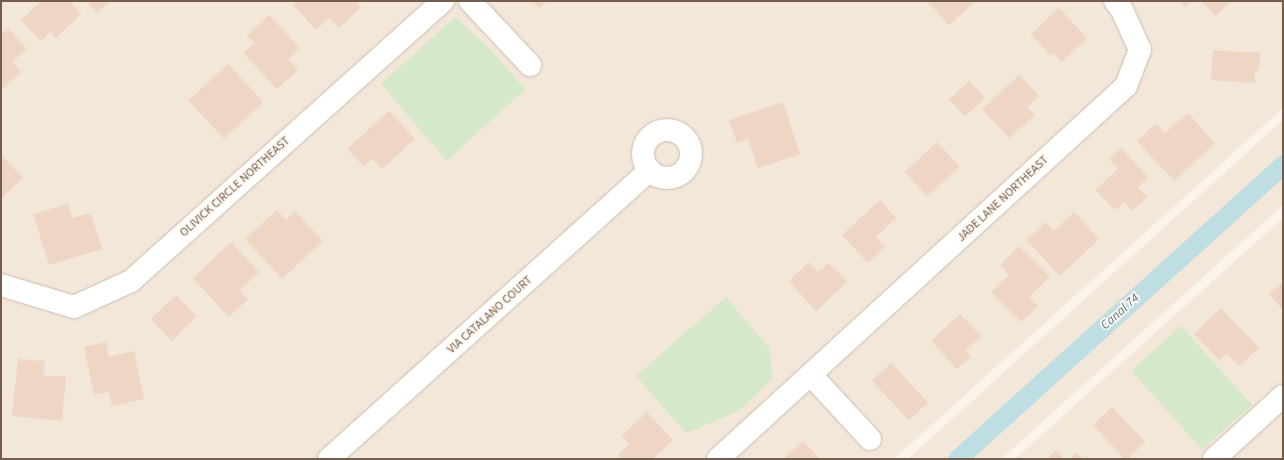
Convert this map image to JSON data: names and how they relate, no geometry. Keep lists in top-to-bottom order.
{
  "streets": {
    "street": ["OLIVICK CIRCLE NORTHEAST", "JADE LANE NORTHEAST", "VIA CATALANO COURT"]
  },
  "water": ["Canal 74"]
}
